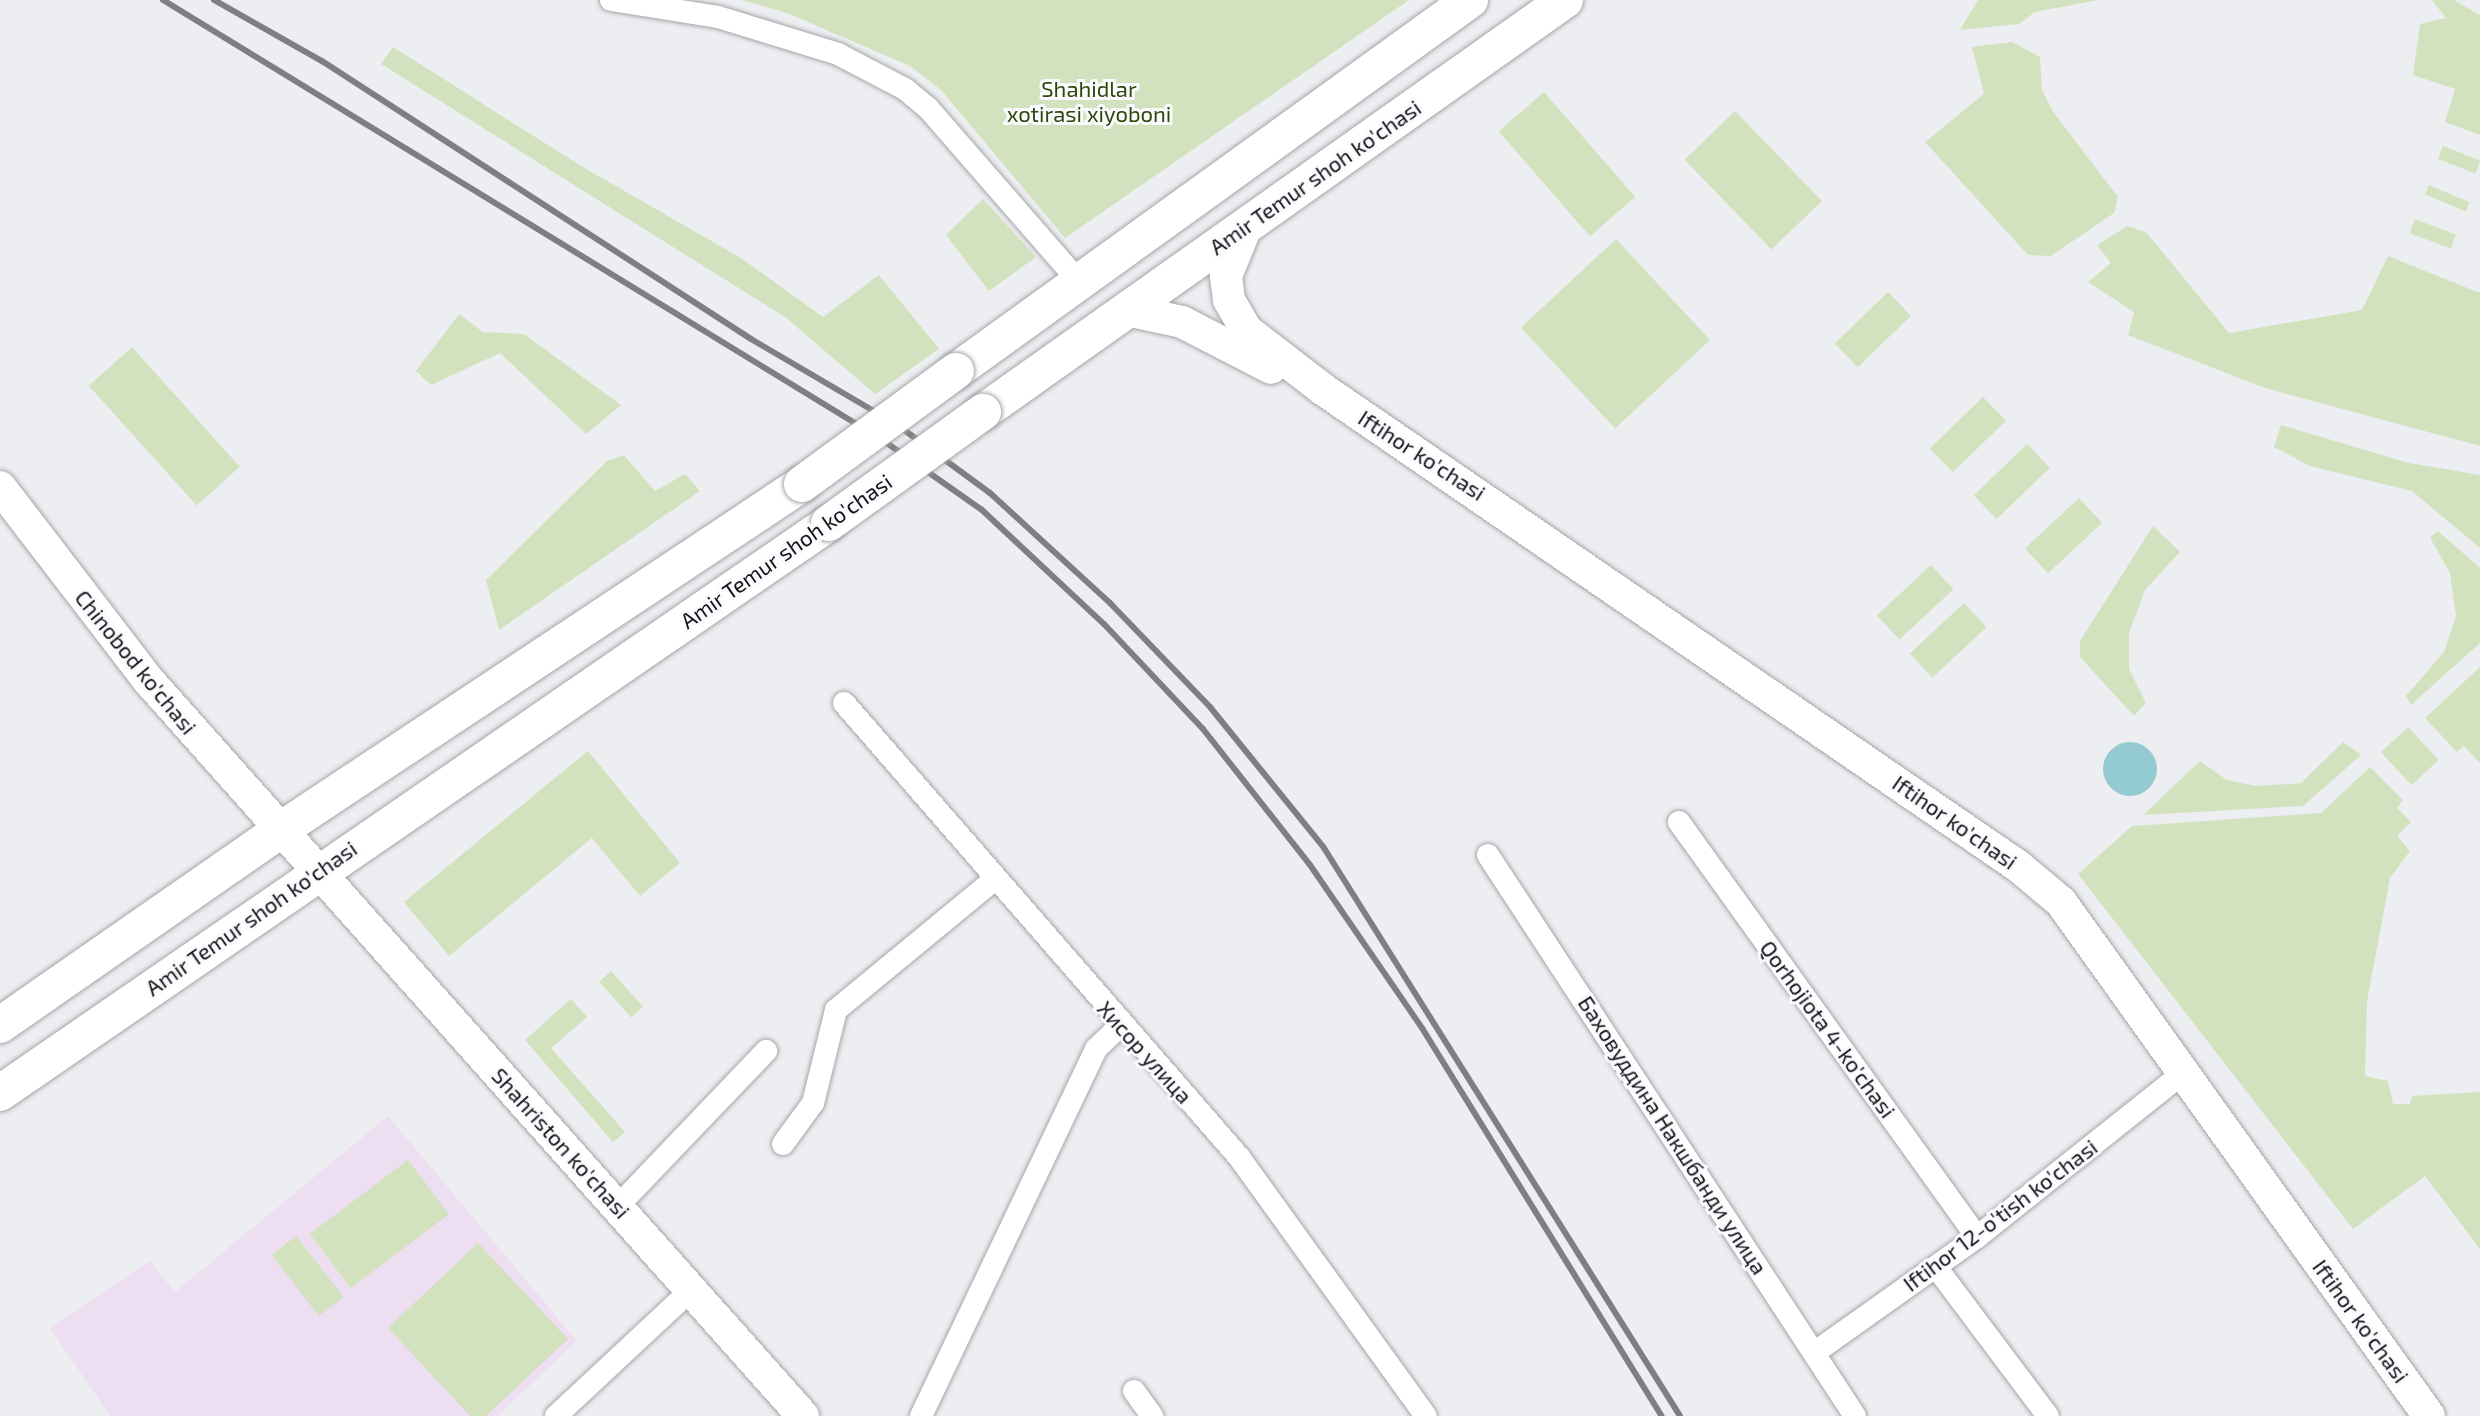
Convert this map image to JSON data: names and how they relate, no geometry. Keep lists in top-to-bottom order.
{
  "streets": {
    "main road": [
      "Amir Temur shoh ko'chasi",
      "Iftihor ko'chasi",
      "Chinobod ko'chasi",
      "Shahriston ko'chasi"
    ],
    "street": [
      "Qorhojiota 4-ko'chasi",
      "Хисор улица",
      "Баховуддина Накшбанди улица",
      "Iftihor 12-o'tish ko'chasi"
    ]
  },
  "crossings": [
    ["Amir Temur shoh ko'chasi", "Iftihor ko'chasi"],
    ["Amir Temur shoh ko'chasi", "Chinobod ko'chasi"],
    ["Amir Temur shoh ko'chasi", "Shahriston ko'chasi"],
    ["Iftihor ko'chasi", "Iftihor 12-o'tish ko'chasi"],
    ["Chinobod ko'chasi", "Shahriston ko'chasi"],
    ["Qorhojiota 4-ko'chasi", "Iftihor 12-o'tish ko'chasi"],
    ["Баховуддина Накшбанди улица", "Iftihor 12-o'tish ko'chasi"]
  ],
  "parks": ["Shahidlar xotirasi xiyoboni"]
}
